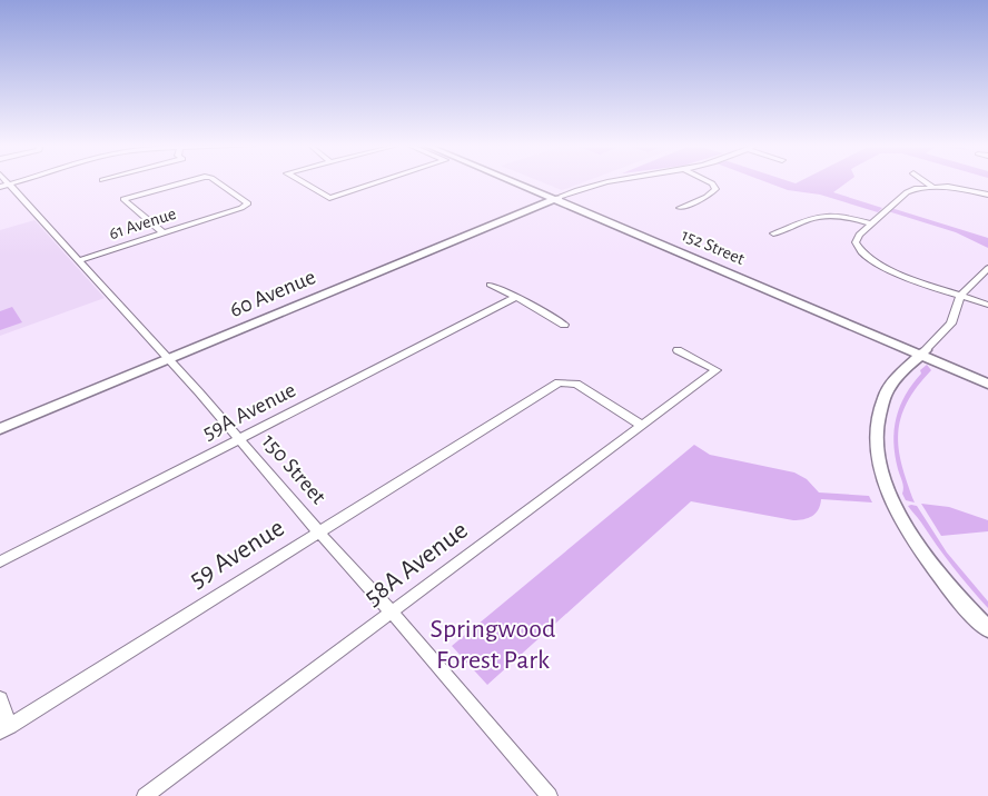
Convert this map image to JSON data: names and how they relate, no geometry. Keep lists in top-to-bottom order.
{
  "streets": {
    "main road": ["152 Street", "60 Avenue"],
    "street": [
      "61 Avenue",
      "59A Avenue",
      "150 Street",
      "59 Avenue",
      "58A Avenue"
    ]
  },
  "crossings": [
    ["61 Avenue", "150 Street"],
    ["152 Street", "60 Avenue"],
    ["60 Avenue", "150 Street"],
    ["59A Avenue", "150 Street"],
    ["150 Street", "59 Avenue"],
    ["150 Street", "58A Avenue"],
    ["59 Avenue", "58A Avenue"]
  ],
  "parks": ["Springwood Forest Park"]
}
